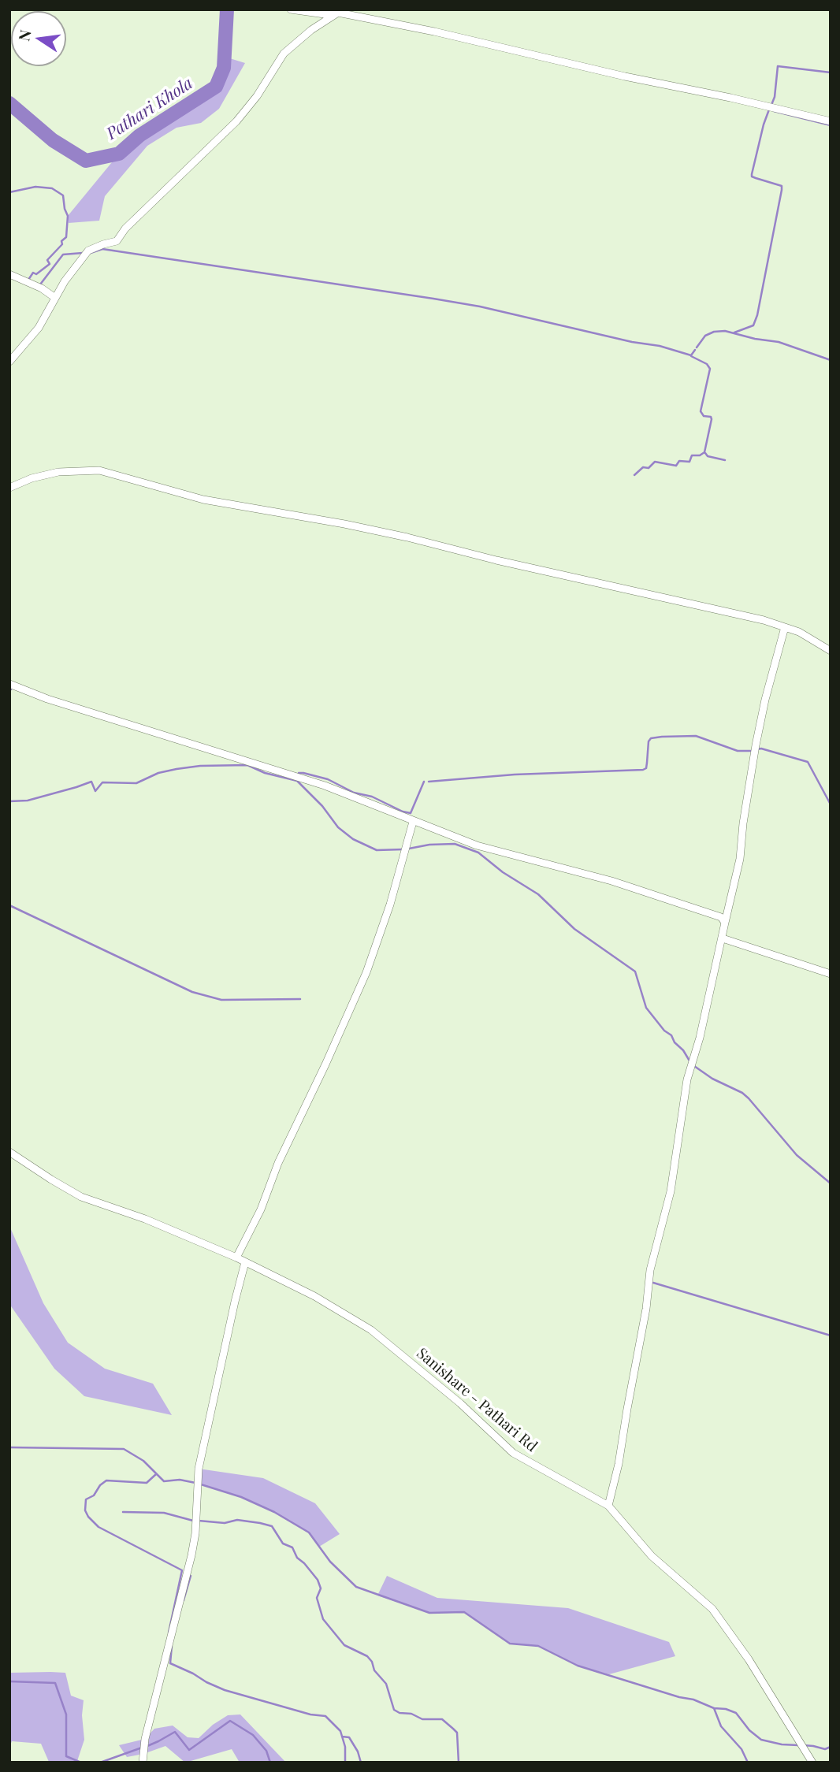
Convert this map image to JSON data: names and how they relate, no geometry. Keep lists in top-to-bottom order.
{
  "streets": {
    "street": ["Sanishare - Pathari Rd"]
  },
  "water": ["Pathari Khola"],
  "north": "left"
}
